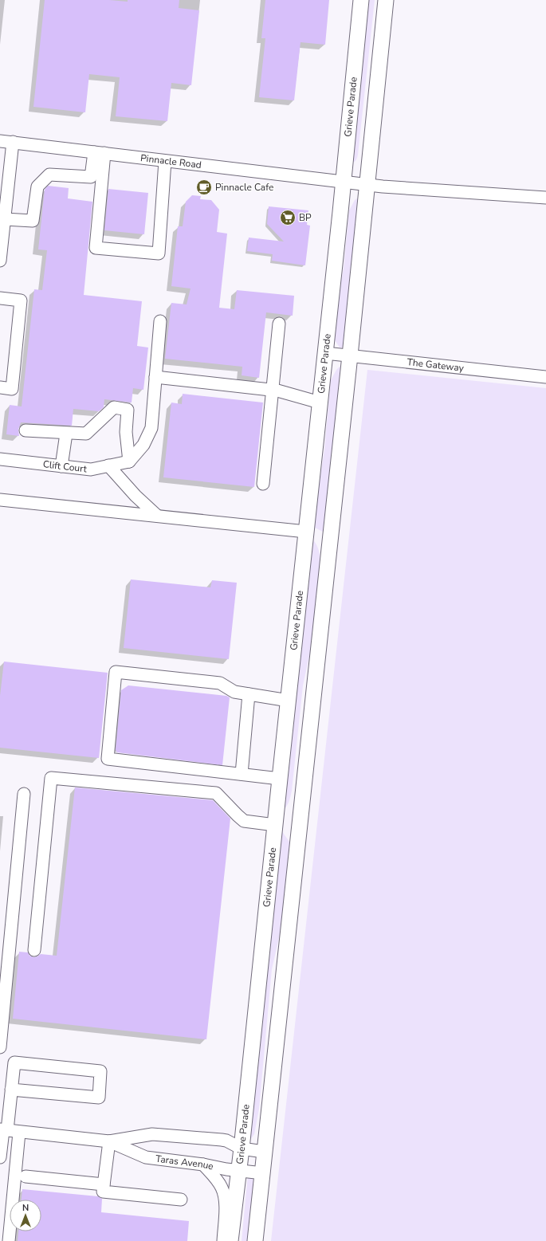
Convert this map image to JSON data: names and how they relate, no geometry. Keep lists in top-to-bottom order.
{
  "streets": {
    "main road": ["Grieve Parade"],
    "street": [
      "Pinnacle Road",
      "The Gateway",
      "Clift Court",
      "Taras Avenue"
    ]
  },
  "crossings": [
    ["Grieve Parade", "Pinnacle Road"],
    ["Grieve Parade", "The Gateway"],
    ["Grieve Parade", "Taras Avenue"]
  ],
  "places": {
    "cafe": ["Pinnacle Cafe"],
    "supermarket": ["BP"]
  },
  "north": "top"
}
